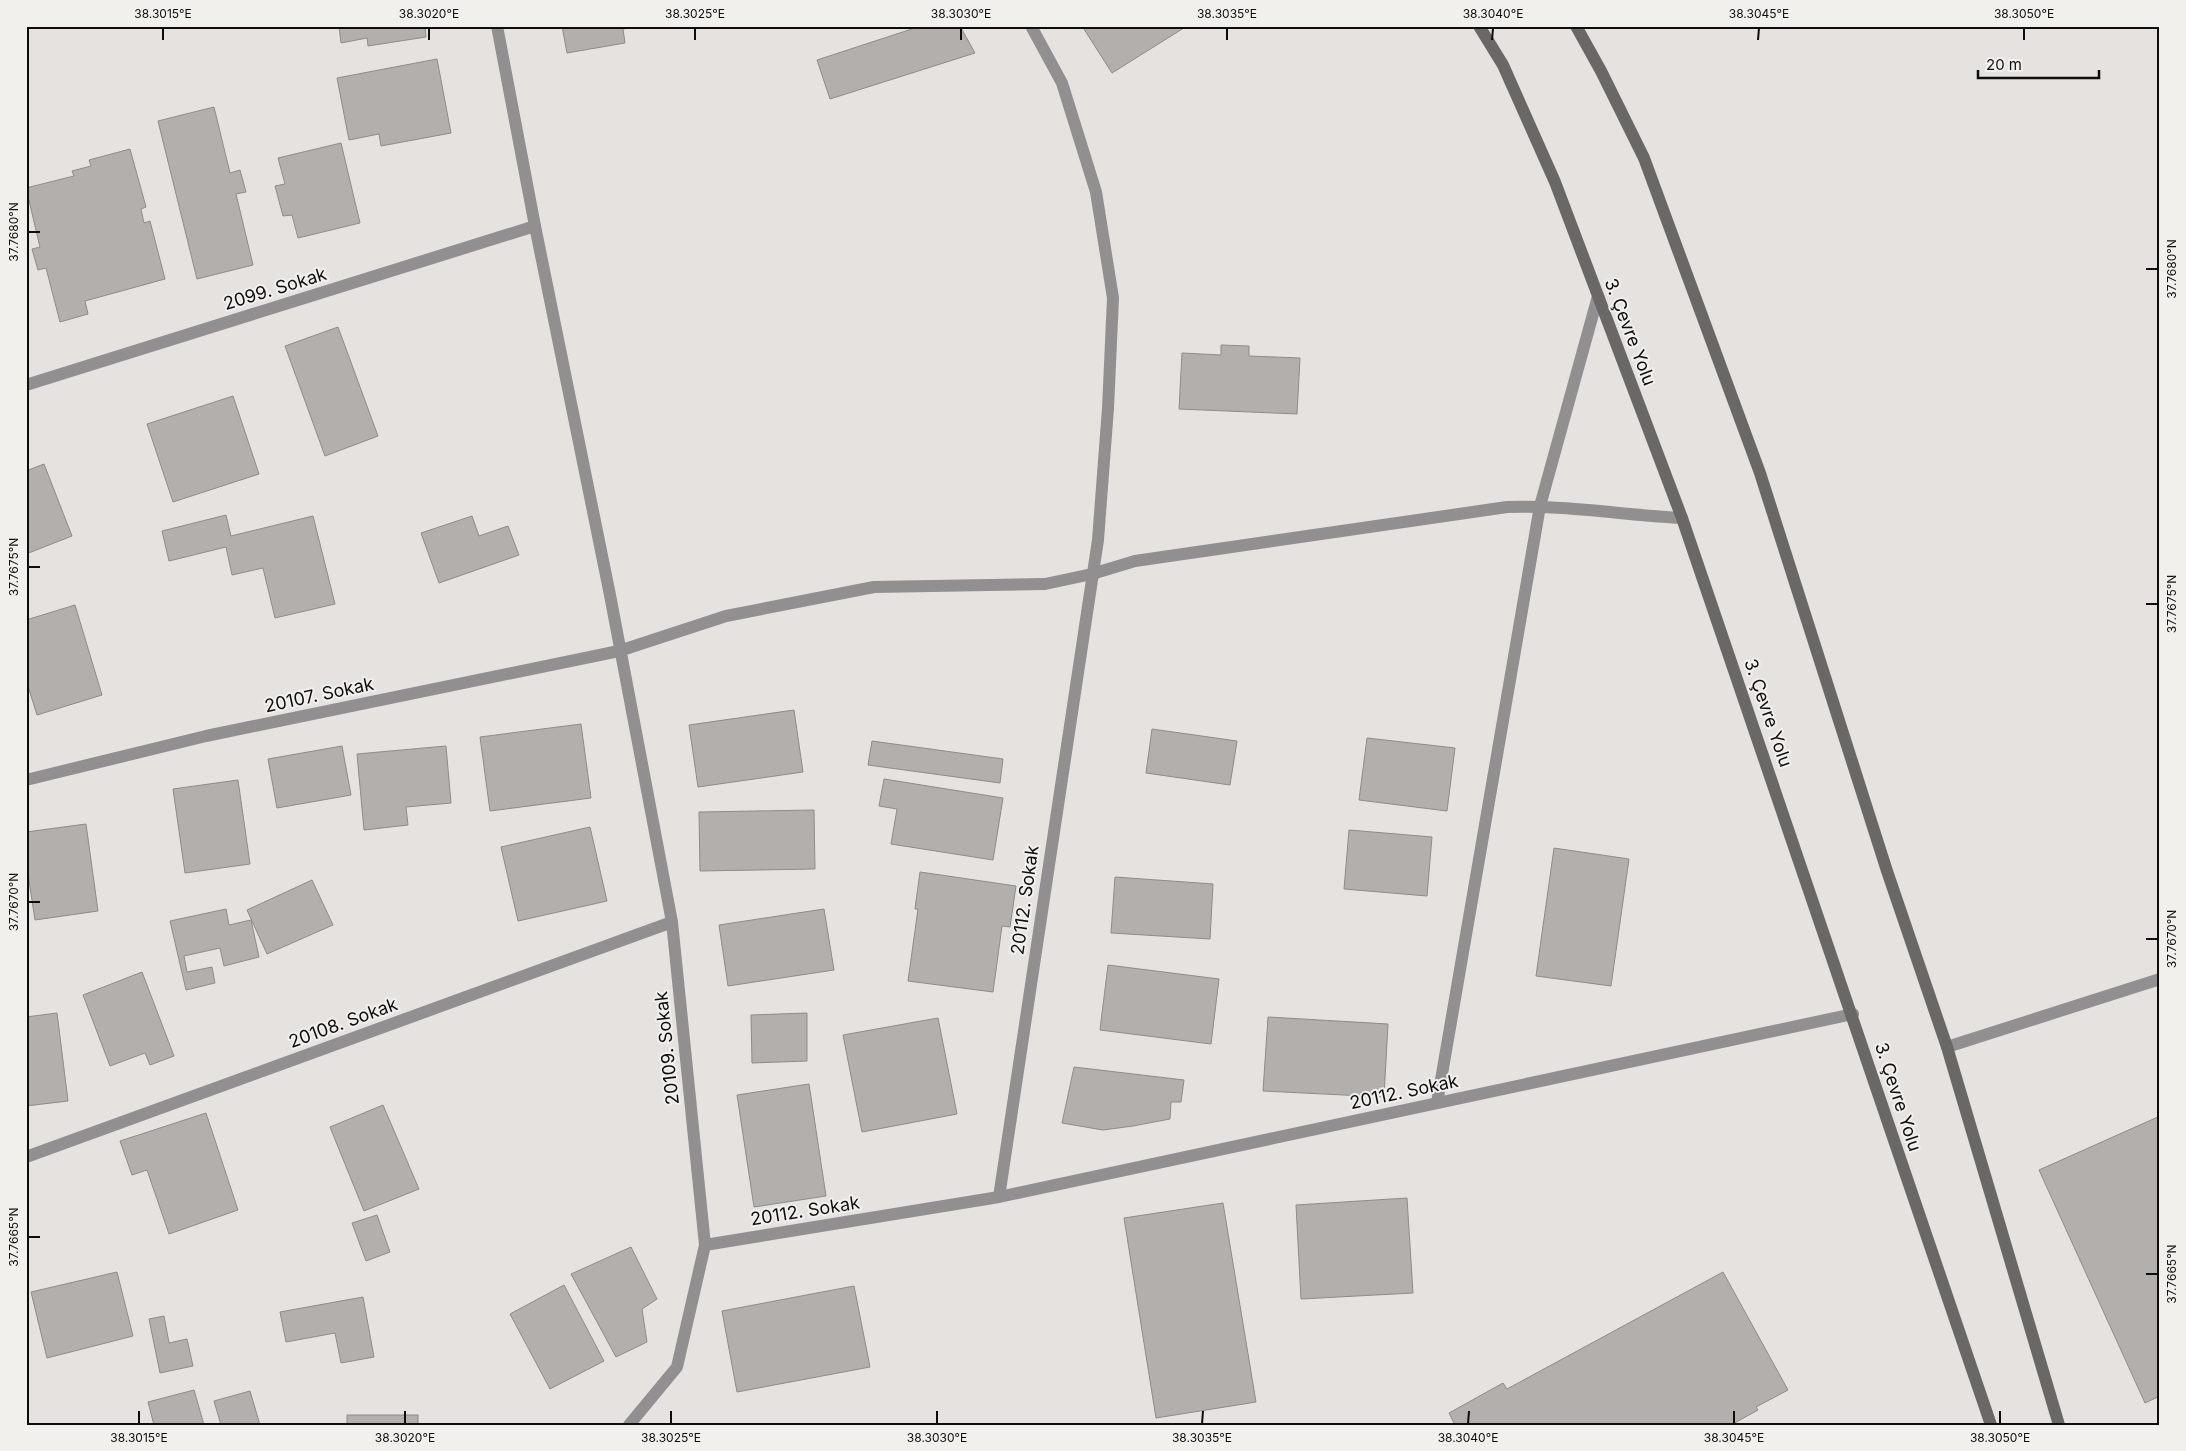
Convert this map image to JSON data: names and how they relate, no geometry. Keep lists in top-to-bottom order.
{
  "streets": {
    "main road": ["3. Çevre Yolu"],
    "street": [
      "2099. Sokak",
      "20107. Sokak",
      "20112. Sokak",
      "20108. Sokak",
      "20109. Sokak"
    ]
  },
  "crossings": [
    ["2099. Sokak", "20109. Sokak"],
    ["3. Çevre Yolu", "20107. Sokak"],
    ["3. Çevre Yolu", "20112. Sokak"],
    ["20107. Sokak", "20112. Sokak"],
    ["20107. Sokak", "20109. Sokak"],
    ["20112. Sokak", "20109. Sokak"],
    ["20108. Sokak", "20109. Sokak"]
  ],
  "scale_bar": "20 m",
  "coordinates": [
    "38.3015°E",
    "38.3020°E",
    "38.3025°E",
    "38.3030°E",
    "38.3035°E",
    "38.3040°E",
    "38.3045°E",
    "38.3050°E",
    "37.7680°N",
    "37.7675°N",
    "37.7670°N",
    "37.7665°N"
  ]
}
